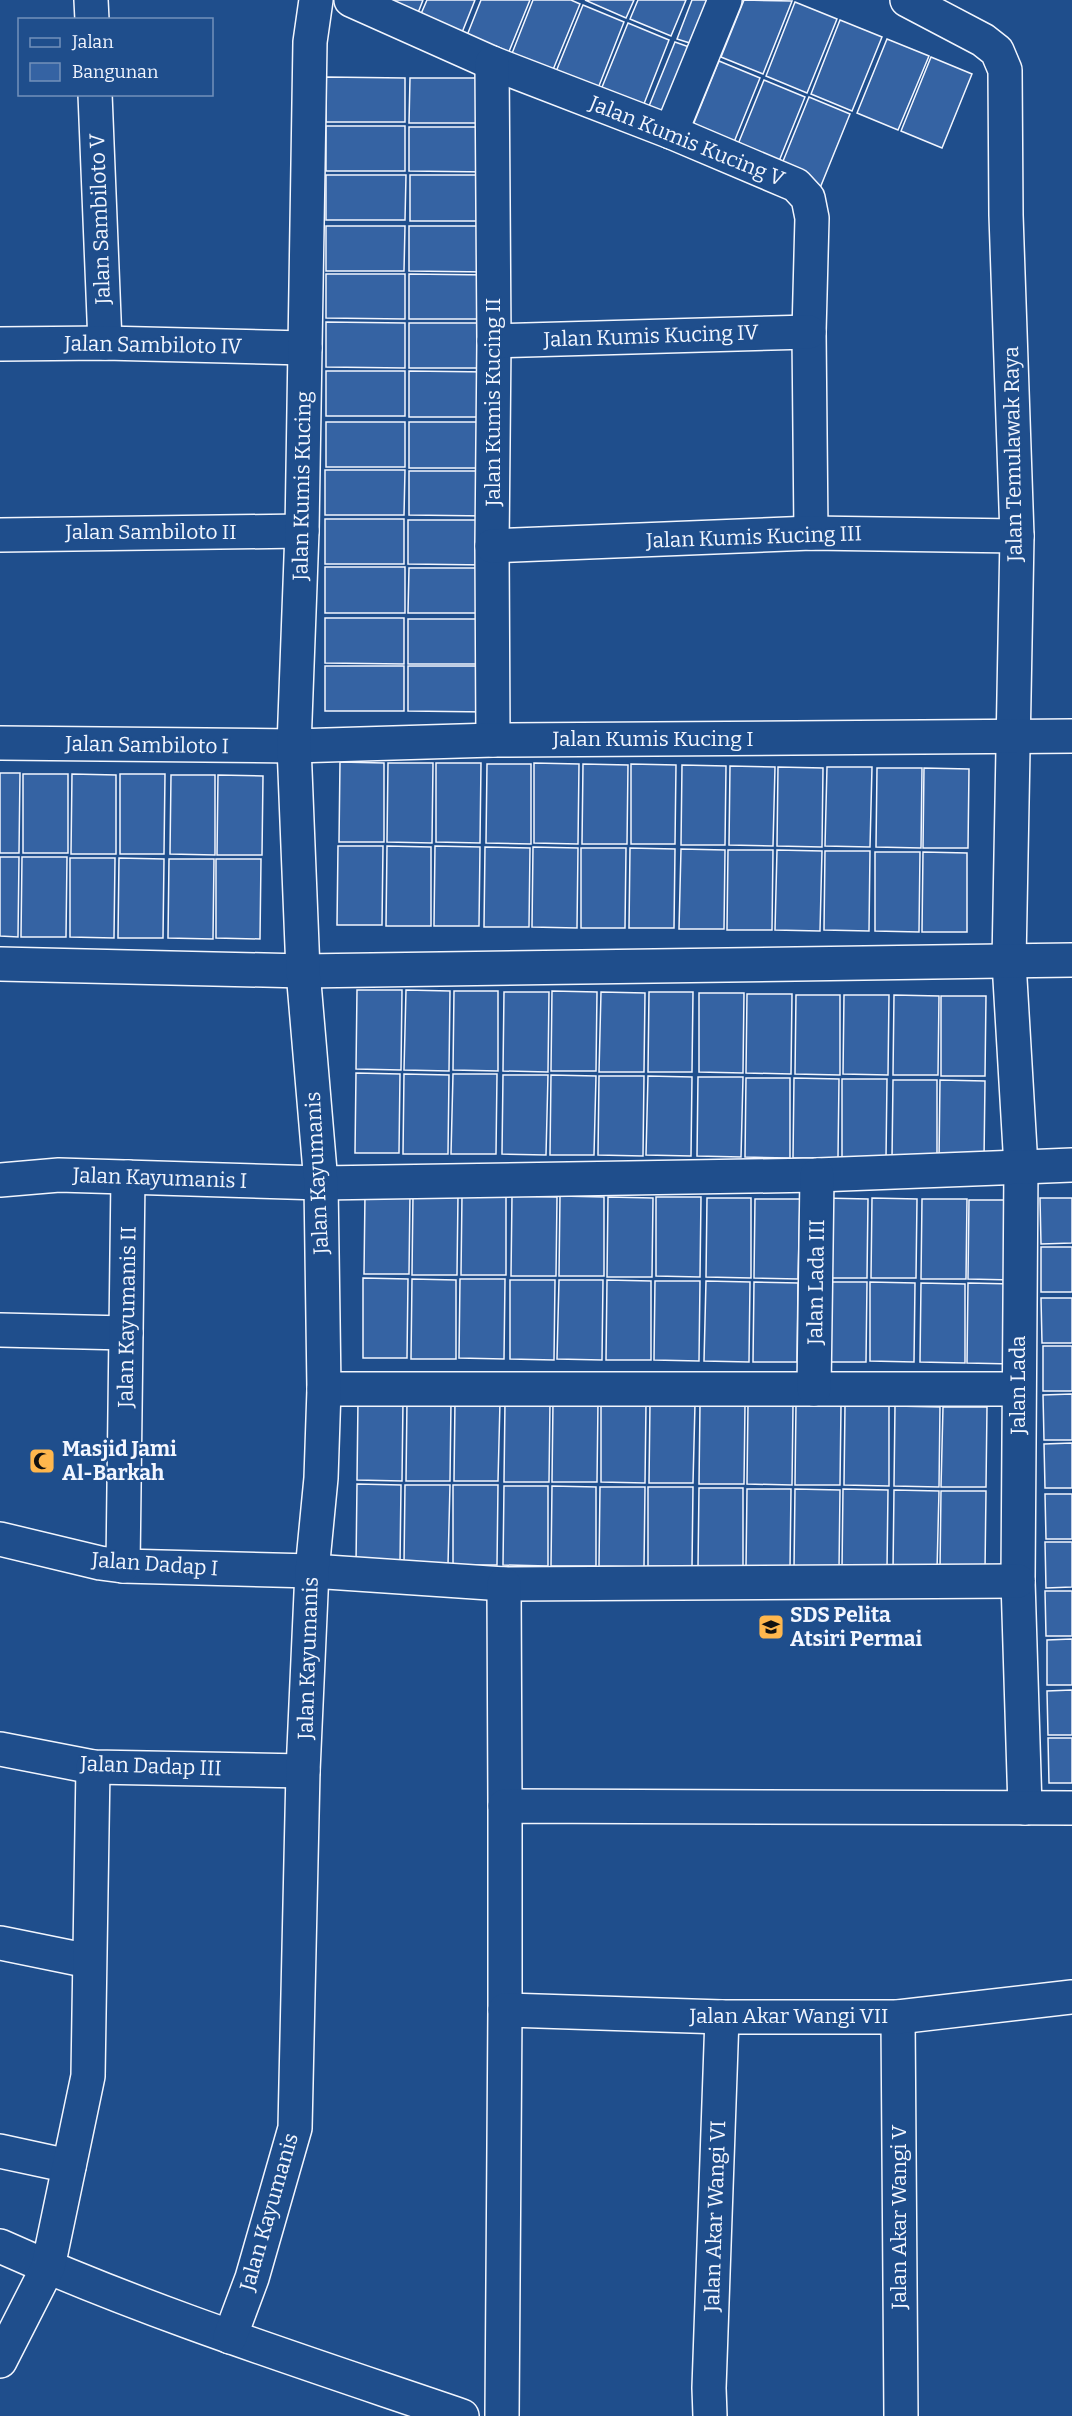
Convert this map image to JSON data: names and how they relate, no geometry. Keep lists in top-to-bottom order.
{
  "streets": {
    "street": [
      "Jalan Kumis Kucing V",
      "Jalan Sambiloto V",
      "Jalan Kumis Kucing IV",
      "Jalan Sambiloto IV",
      "Jalan Kumis Kucing II",
      "Jalan Temulawak Raya",
      "Jalan Kumis Kucing",
      "Jalan Sambiloto II",
      "Jalan Kumis Kucing III",
      "Jalan Kumis Kucing I",
      "Jalan Sambiloto I",
      "Jalan Kayumanis",
      "Jalan Kayumanis I",
      "Jalan Lada III",
      "Jalan Kayumanis II",
      "Jalan Lada",
      "Jalan Dadap I",
      "Jalan Dadap III",
      "Jalan Akar Wangi VII",
      "Jalan Akar Wangi VI",
      "Jalan Akar Wangi V"
    ]
  },
  "crossings": [
    ["Jalan Kumis Kucing V", "Jalan Kumis Kucing IV"],
    ["Jalan Kumis Kucing V", "Jalan Kumis Kucing II"],
    ["Jalan Kumis Kucing V", "Jalan Kumis Kucing III"],
    ["Jalan Sambiloto V", "Jalan Sambiloto IV"],
    ["Jalan Kumis Kucing IV", "Jalan Kumis Kucing II"],
    ["Jalan Sambiloto IV", "Jalan Kumis Kucing"],
    ["Jalan Kumis Kucing II", "Jalan Kumis Kucing III"],
    ["Jalan Kumis Kucing II", "Jalan Kumis Kucing I"],
    ["Jalan Temulawak Raya", "Jalan Kumis Kucing III"],
    ["Jalan Temulawak Raya", "Jalan Kumis Kucing I"],
    ["Jalan Temulawak Raya", "Jalan Lada"],
    ["Jalan Kumis Kucing", "Jalan Sambiloto II"],
    ["Jalan Kumis Kucing", "Jalan Kumis Kucing I"],
    ["Jalan Kumis Kucing", "Jalan Sambiloto I"],
    ["Jalan Kumis Kucing", "Jalan Kayumanis"],
    ["Jalan Kumis Kucing I", "Jalan Sambiloto I"],
    ["Jalan Kayumanis", "Jalan Kayumanis I"],
    ["Jalan Kayumanis", "Jalan Dadap I"],
    ["Jalan Kayumanis", "Jalan Dadap III"],
    ["Jalan Kayumanis I", "Jalan Lada III"],
    ["Jalan Kayumanis I", "Jalan Kayumanis II"],
    ["Jalan Kayumanis I", "Jalan Lada"],
    ["Jalan Kayumanis II", "Jalan Dadap I"],
    ["Jalan Lada", "Jalan Dadap I"],
    ["Jalan Akar Wangi VII", "Jalan Akar Wangi VI"],
    ["Jalan Akar Wangi VII", "Jalan Akar Wangi V"]
  ],
  "places": {
    "mosque": ["Masjid Jami Al-Barkah"],
    "school or university": ["SDS Pelita Atsiri Permai"]
  },
  "legend": ["Jalan", "Bangunan"]
}
